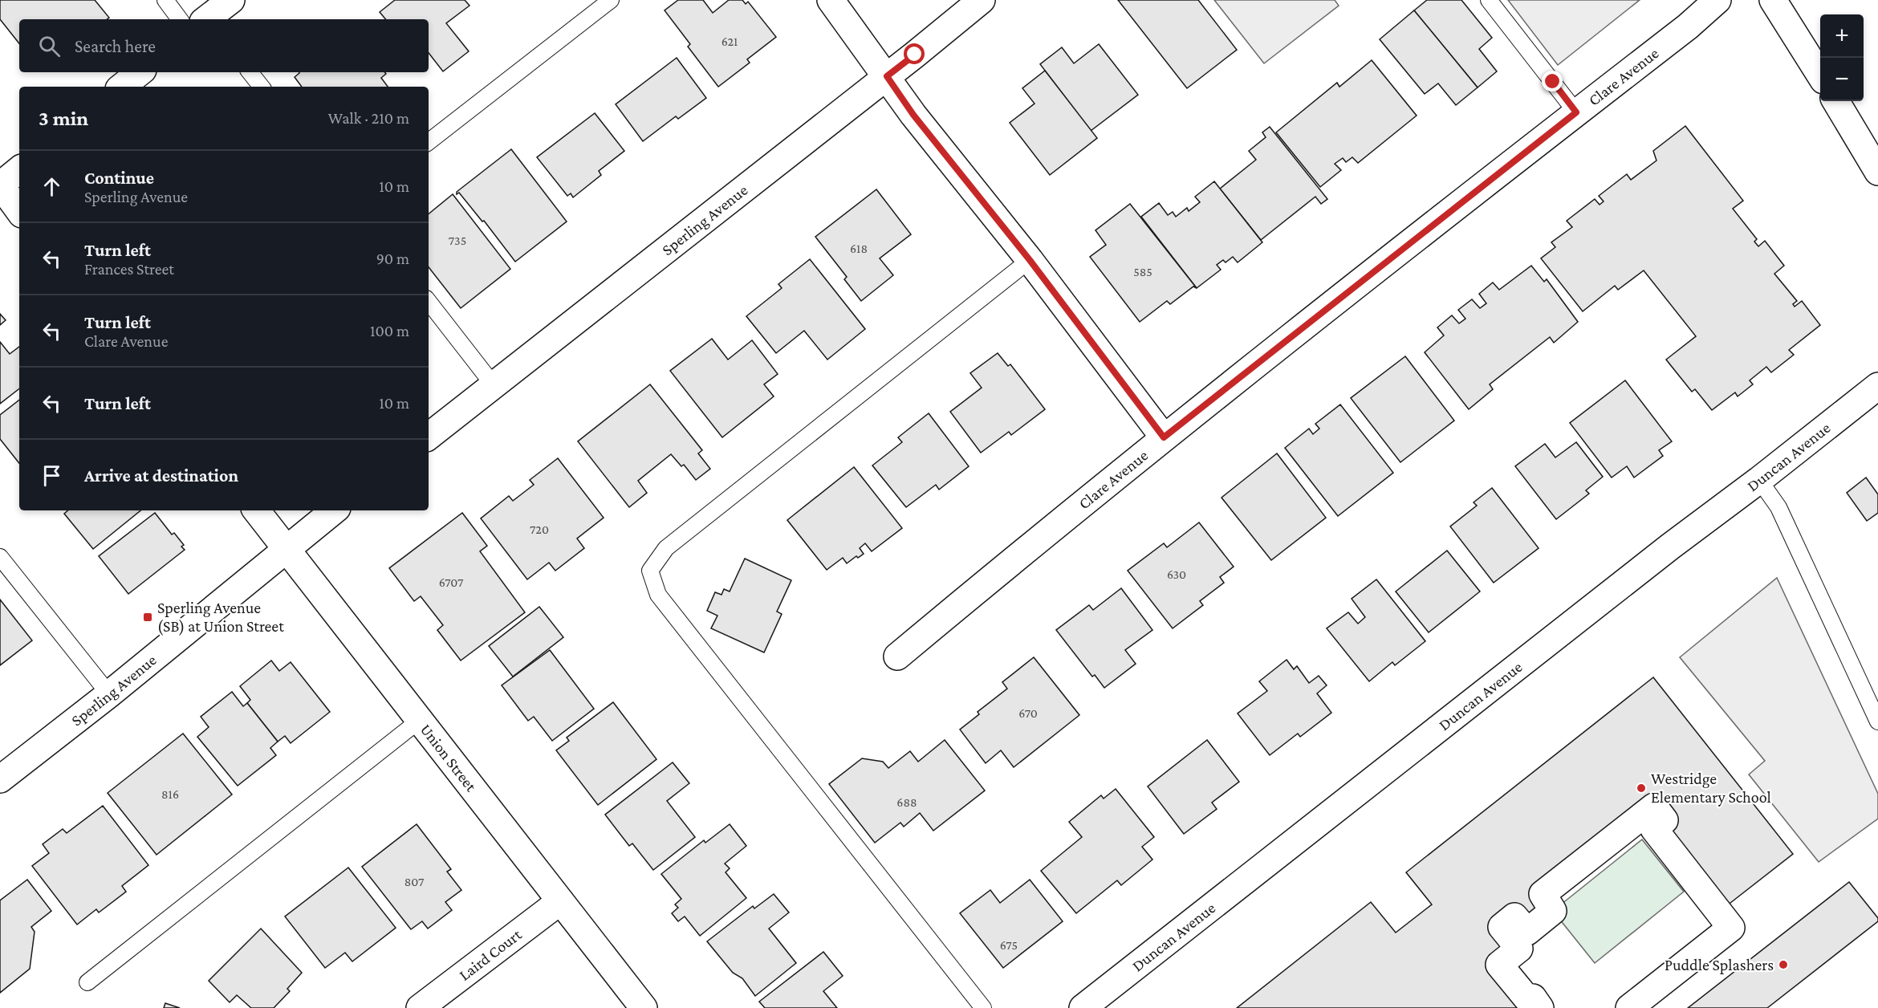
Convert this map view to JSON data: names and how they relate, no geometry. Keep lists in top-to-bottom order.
{
  "streets": {
    "street": [
      "Clare Avenue",
      "Sperling Avenue",
      "Duncan Avenue",
      "Union Street",
      "Laird Court"
    ]
  },
  "crossings": [
    ["Sperling Avenue", "Union Street"],
    ["Union Street", "Laird Court"]
  ],
  "places": {
    "transit": ["Sperling Avenue (SB) at Union Street"],
    "other": ["Westridge Elementary School", "Puddle Splashers"]
  },
  "house_numbers": [
    "621",
    "735",
    "618",
    "585",
    "720",
    "630",
    "6707",
    "670",
    "816",
    "688",
    "807",
    "675"
  ],
  "page": {
    "map_buttons": ["+", "−"],
    "search": "Search here",
    "heading": ["3 min", "Walk · 210 m"],
    "list": [
      ["Continue", "Sperling Avenue", "10 m"],
      ["Turn left", "Frances Street", "90 m"],
      ["Turn left", "Clare Avenue", "100 m"],
      ["Turn left", "10 m"],
      "Arrive at destination"
    ]
  }
}
